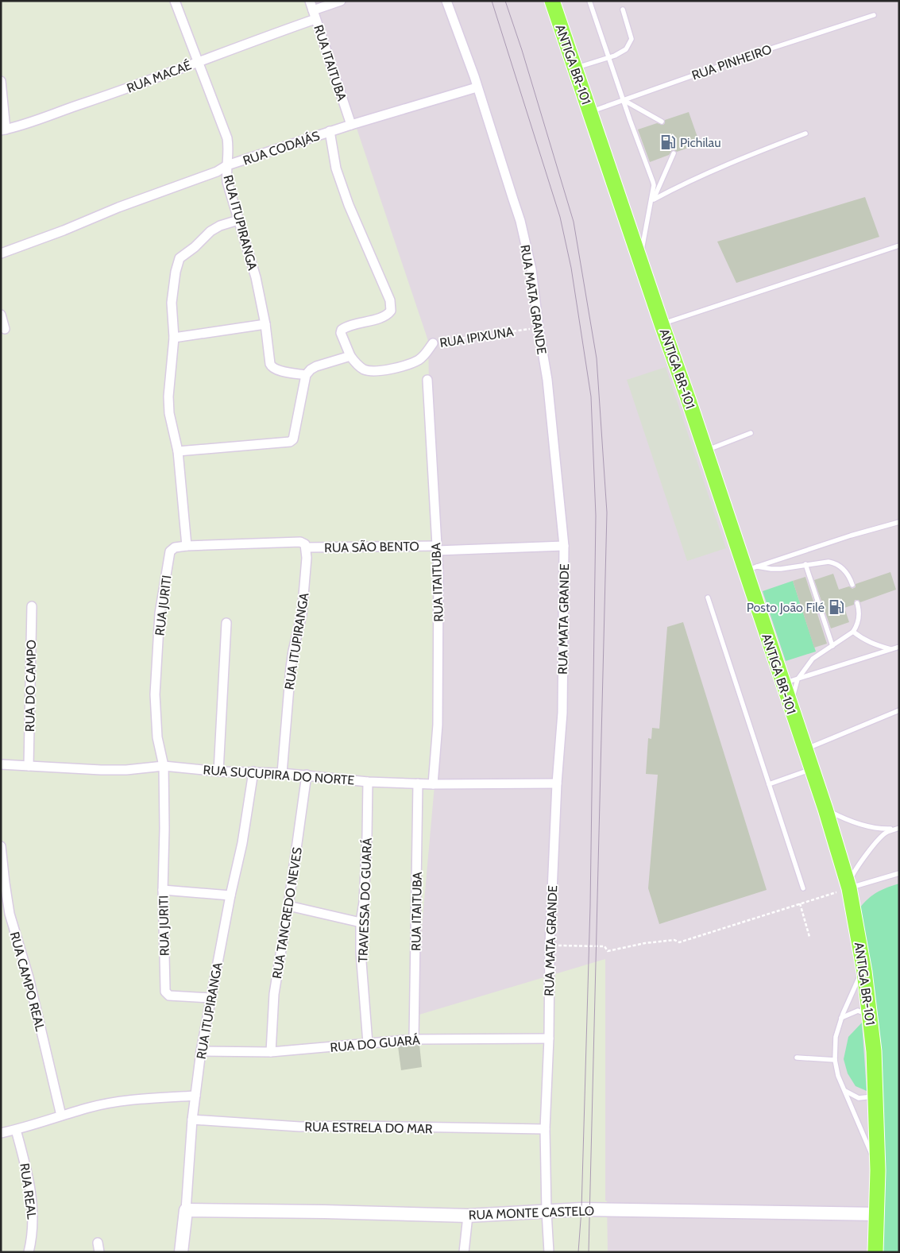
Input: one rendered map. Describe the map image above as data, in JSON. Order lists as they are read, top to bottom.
{
  "streets": {
    "main road": ["ANTIGA BR-101"],
    "street": [
      "RUA ITAITUBA",
      "RUA MACAÉ",
      "RUA CODAJÁS",
      "RUA ITUPIRANGA",
      "RUA MATA GRANDE",
      "RUA IPIXUNA",
      "RUA SÃO BENTO",
      "RUA JURITI",
      "RUA DO CAMPO",
      "RUA SUCUPIRA DO NORTE",
      "TRAVESSA DO GUARÁ",
      "RUA TANCREDO NEVES",
      "RUA CAMPO REAL",
      "RUA DO GUARÁ",
      "RUA ESTRELA DO MAR",
      "RUA REAL",
      "RUA MONTE CASTELO"
    ],
    "lane": ["RUA PINHEIRO"]
  },
  "crossings": [
    ["RUA PINHEIRO", "ANTIGA BR-101"],
    ["RUA ITAITUBA", "RUA MACAÉ"],
    ["RUA ITAITUBA", "RUA CODAJÁS"],
    ["RUA ITAITUBA", "RUA SÃO BENTO"],
    ["RUA ITAITUBA", "RUA SUCUPIRA DO NORTE"],
    ["RUA ITAITUBA", "RUA DO GUARÁ"],
    ["ANTIGA BR-101", "RUA MONTE CASTELO"],
    ["RUA MACAÉ", "RUA ITUPIRANGA"],
    ["RUA CODAJÁS", "RUA ITUPIRANGA"],
    ["RUA CODAJÁS", "RUA MATA GRANDE"],
    ["RUA ITUPIRANGA", "RUA SÃO BENTO"],
    ["RUA ITUPIRANGA", "RUA JURITI"],
    ["RUA ITUPIRANGA", "RUA SUCUPIRA DO NORTE"],
    ["RUA ITUPIRANGA", "RUA DO GUARÁ"],
    ["RUA ITUPIRANGA", "RUA ESTRELA DO MAR"],
    ["RUA ITUPIRANGA", "RUA MONTE CASTELO"],
    ["RUA MATA GRANDE", "RUA IPIXUNA"],
    ["RUA MATA GRANDE", "RUA SÃO BENTO"],
    ["RUA MATA GRANDE", "RUA SUCUPIRA DO NORTE"],
    ["RUA MATA GRANDE", "RUA DO GUARÁ"],
    ["RUA MATA GRANDE", "RUA ESTRELA DO MAR"],
    ["RUA MATA GRANDE", "RUA MONTE CASTELO"],
    ["RUA SÃO BENTO", "RUA JURITI"],
    ["RUA JURITI", "RUA SUCUPIRA DO NORTE"],
    ["RUA DO CAMPO", "RUA SUCUPIRA DO NORTE"],
    ["RUA SUCUPIRA DO NORTE", "TRAVESSA DO GUARÁ"],
    ["RUA SUCUPIRA DO NORTE", "RUA TANCREDO NEVES"],
    ["TRAVESSA DO GUARÁ", "RUA DO GUARÁ"],
    ["RUA TANCREDO NEVES", "RUA DO GUARÁ"]
  ],
  "places": {
    "fuel station": ["Pichilau", "Posto João Filé"]
  }
}
